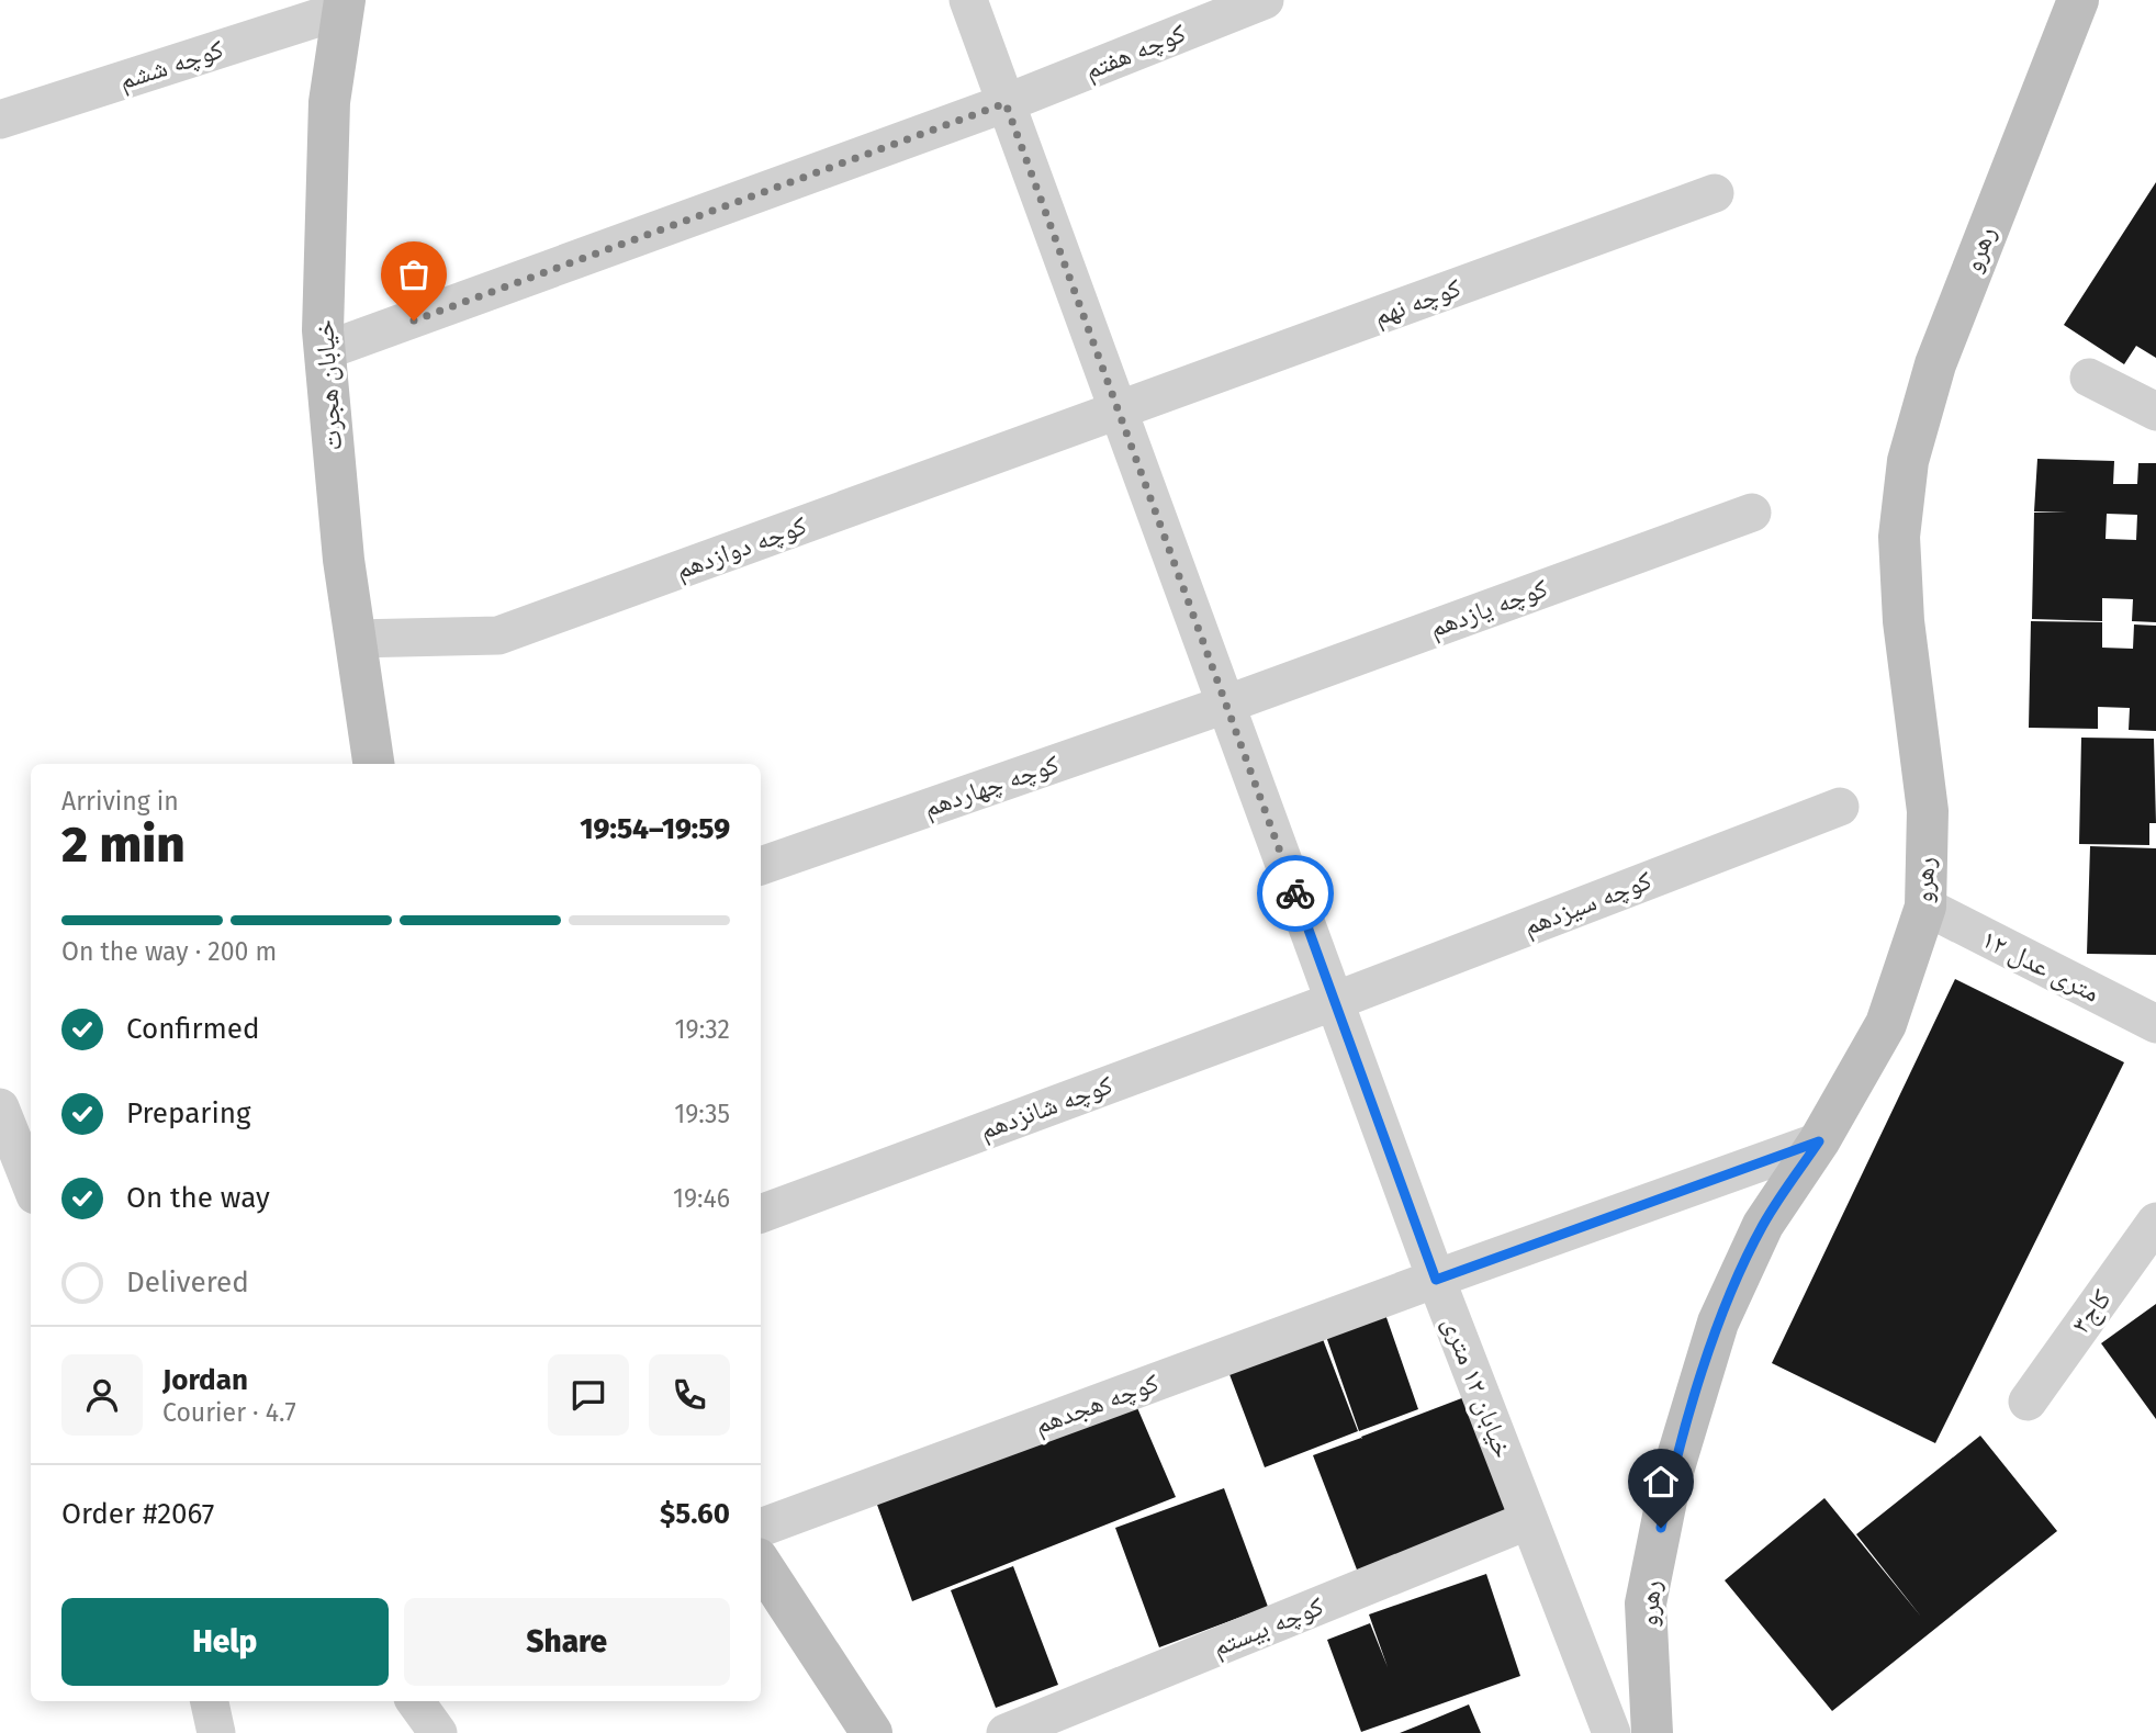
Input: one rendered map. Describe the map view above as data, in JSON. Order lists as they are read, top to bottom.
{
  "streets": {
    "street": [
      "کوچه هفتم",
      "کوچه ششم",
      "رهرو",
      "کوچه نهم",
      "خیابان هجرت",
      "کوچه دوازدهم",
      "کوچه یازدهم",
      "کوچه چهاردهم",
      "کوچه سیزدهم",
      "۱۲ متری عدل",
      "کوچه شانزدهم",
      "کاج۳",
      "خیابان ۱۲ متری",
      "کوچه هجدهم",
      "کوچه بیستم"
    ]
  },
  "crossings": [
    ["کوچه هفتم", "خیابان هجرت"],
    ["کوچه هفتم", "خیابان ۱۲ متری"],
    ["کوچه ششم", "خیابان هجرت"],
    ["رهرو", "۱۲ متری عدل"],
    ["رهرو", "کوچه هجدهم"],
    ["کوچه نهم", "کوچه دوازدهم"],
    ["کوچه نهم", "خیابان ۱۲ متری"],
    ["خیابان هجرت", "کوچه دوازدهم"],
    ["کوچه دوازدهم", "خیابان ۱۲ متری"],
    ["کوچه یازدهم", "کوچه چهاردهم"],
    ["کوچه یازدهم", "خیابان ۱۲ متری"],
    ["کوچه چهاردهم", "خیابان ۱۲ متری"],
    ["کوچه سیزدهم", "کوچه شانزدهم"],
    ["کوچه سیزدهم", "خیابان ۱۲ متری"],
    ["کوچه شانزدهم", "خیابان ۱۲ متری"],
    ["خیابان ۱۲ متری", "کوچه هجدهم"],
    ["خیابان ۱۲ متری", "کوچه بیستم"]
  ],
  "page": {
    "heading": ["2 min", "Arriving in", "19:54–19:59"],
    "panel": [
      "Jordan",
      "Courier · 4.7",
      "Order #2067",
      "$5.60"
    ],
    "bar": "On the way · 200 m",
    "list": [
      ["Confirmed", "19:32"],
      ["Preparing", "19:35"],
      ["On the way", "19:46"],
      "Delivered"
    ],
    "buttons": ["Help", "Share"]
  }
}
